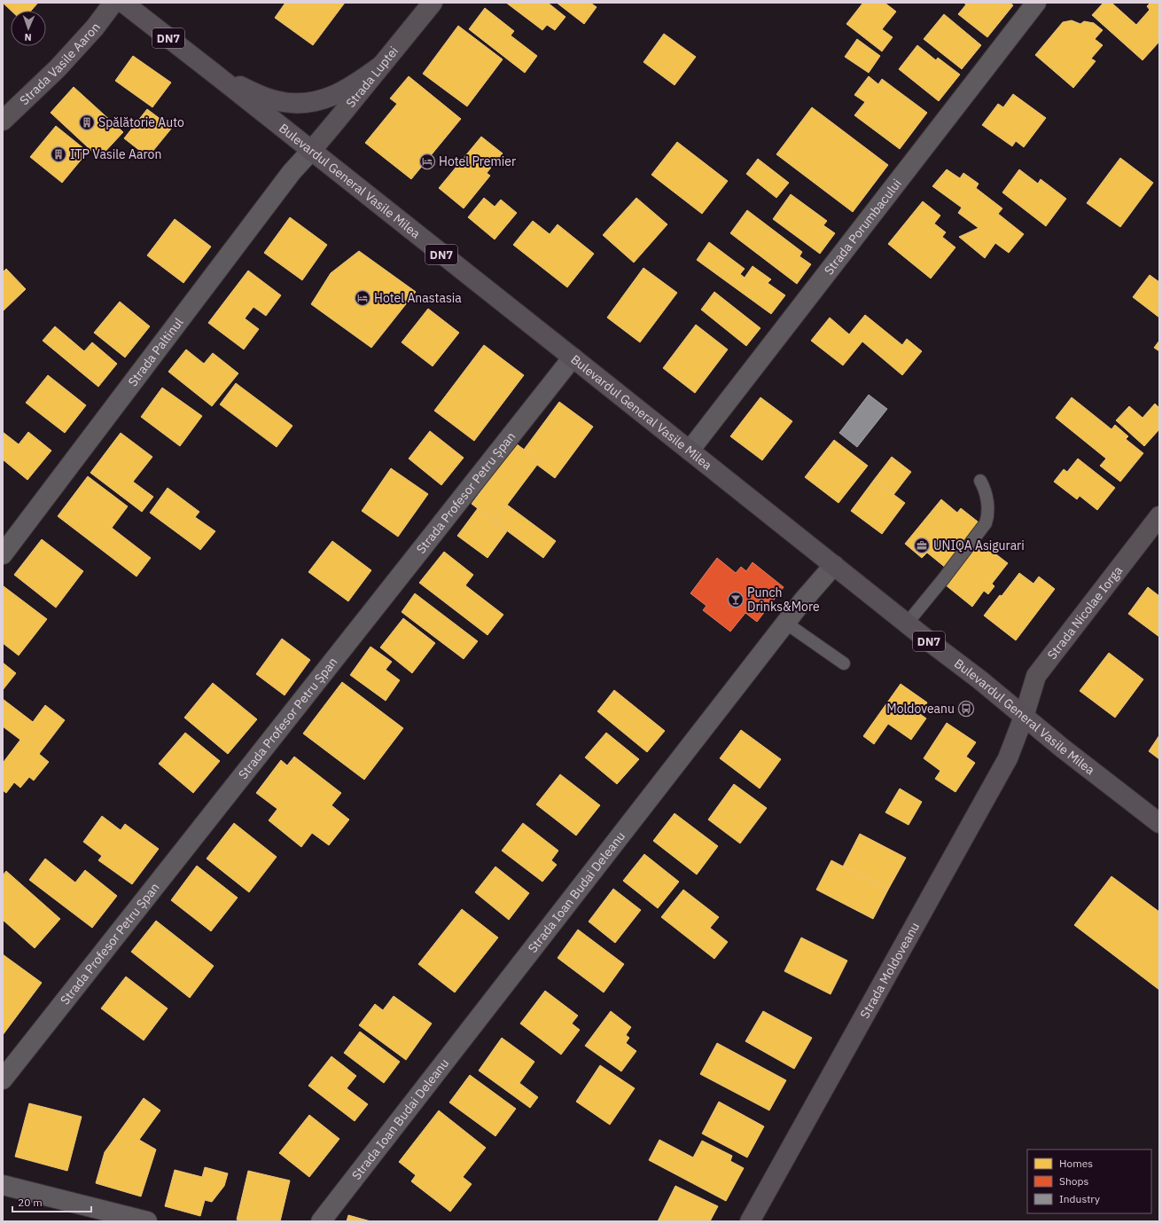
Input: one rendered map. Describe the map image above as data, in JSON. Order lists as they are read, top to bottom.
{
  "streets": {
    "main road": ["DN7", "Bulevardul General Vasile Milea", "Strada Moldoveanu"],
    "street": [
      "Strada Vasile Aaron",
      "Strada Luptei",
      "Strada Porumbacului",
      "Strada Paltinul",
      "Strada Profesor Petru Șpan",
      "Strada Nicolae Iorga",
      "Strada Ioan Budai Deleanu"
    ]
  },
  "crossings": [
    ["Strada Luptei", "Bulevardul General Vasile Milea"],
    ["Strada Luptei", "Strada Paltinul"],
    ["Bulevardul General Vasile Milea", "Strada Porumbacului"],
    ["Bulevardul General Vasile Milea", "Strada Paltinul"],
    ["Bulevardul General Vasile Milea", "Strada Profesor Petru Șpan"],
    ["Bulevardul General Vasile Milea", "Strada Nicolae Iorga"],
    ["Bulevardul General Vasile Milea", "Strada Ioan Budai Deleanu"],
    ["Bulevardul General Vasile Milea", "Strada Moldoveanu"],
    ["Strada Nicolae Iorga", "Strada Moldoveanu"]
  ],
  "places": {
    "building": ["Spălătorie Auto", "ITP Vasile Aaron"],
    "hotel": ["Hotel Premier", "Hotel Anastasia"],
    "office": ["UNIQA Asigurari"],
    "bar": ["Punch Drinks&More"],
    "bus stop": ["Moldoveanu"]
  },
  "legend": ["Homes", "Shops", "Industry"],
  "scale_bar": "20 m",
  "north": "bottom"
}
